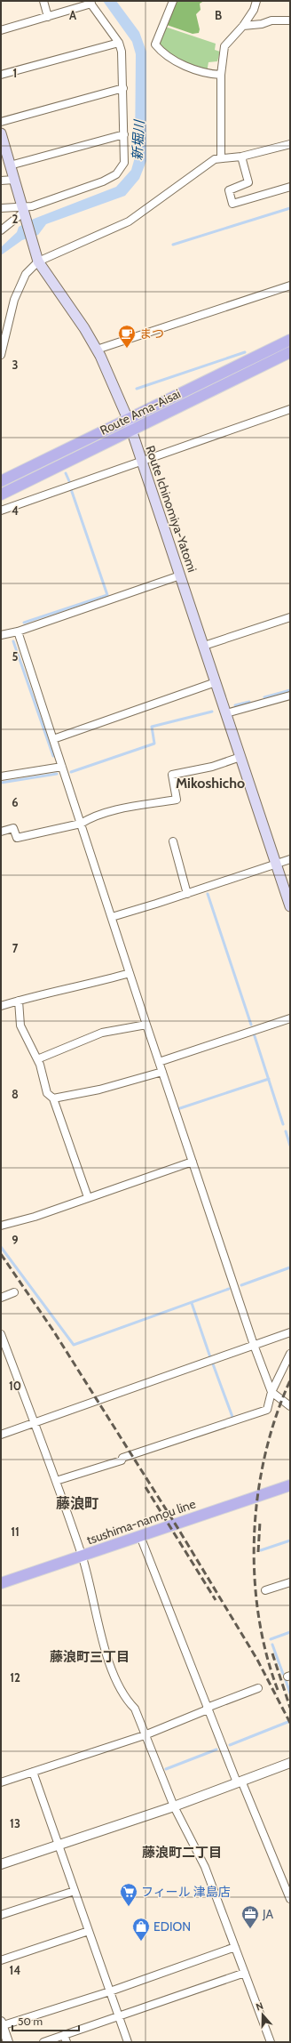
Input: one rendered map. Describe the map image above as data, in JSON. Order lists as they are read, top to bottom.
{
  "streets": {
    "main road": ["Route Ama-Aisai", "Route Ichinomiya-Yatomi", "tsushima-nannou line"]
  },
  "crossings": [
    ["Route Ama-Aisai", "Route Ichinomiya-Yatomi"]
  ],
  "districts": [
    "Mikoshicho",
    "藤浪町",
    "藤浪町三丁目",
    "藤浪町二丁目"
  ],
  "water": ["新堀川"],
  "places": {
    "cafe": ["まつ"],
    "supermarket": ["フィール 津島店"],
    "office": ["JA"],
    "shop": ["EDION"]
  },
  "scale_bar": "50 m",
  "north": "top",
  "grid": {
    "columns": ["A", "B"],
    "rows": [
      "1",
      "2",
      "3",
      "4",
      "5",
      "6",
      "7",
      "8",
      "9",
      "10",
      "11",
      "12",
      "13",
      "14"
    ]
  }
}
